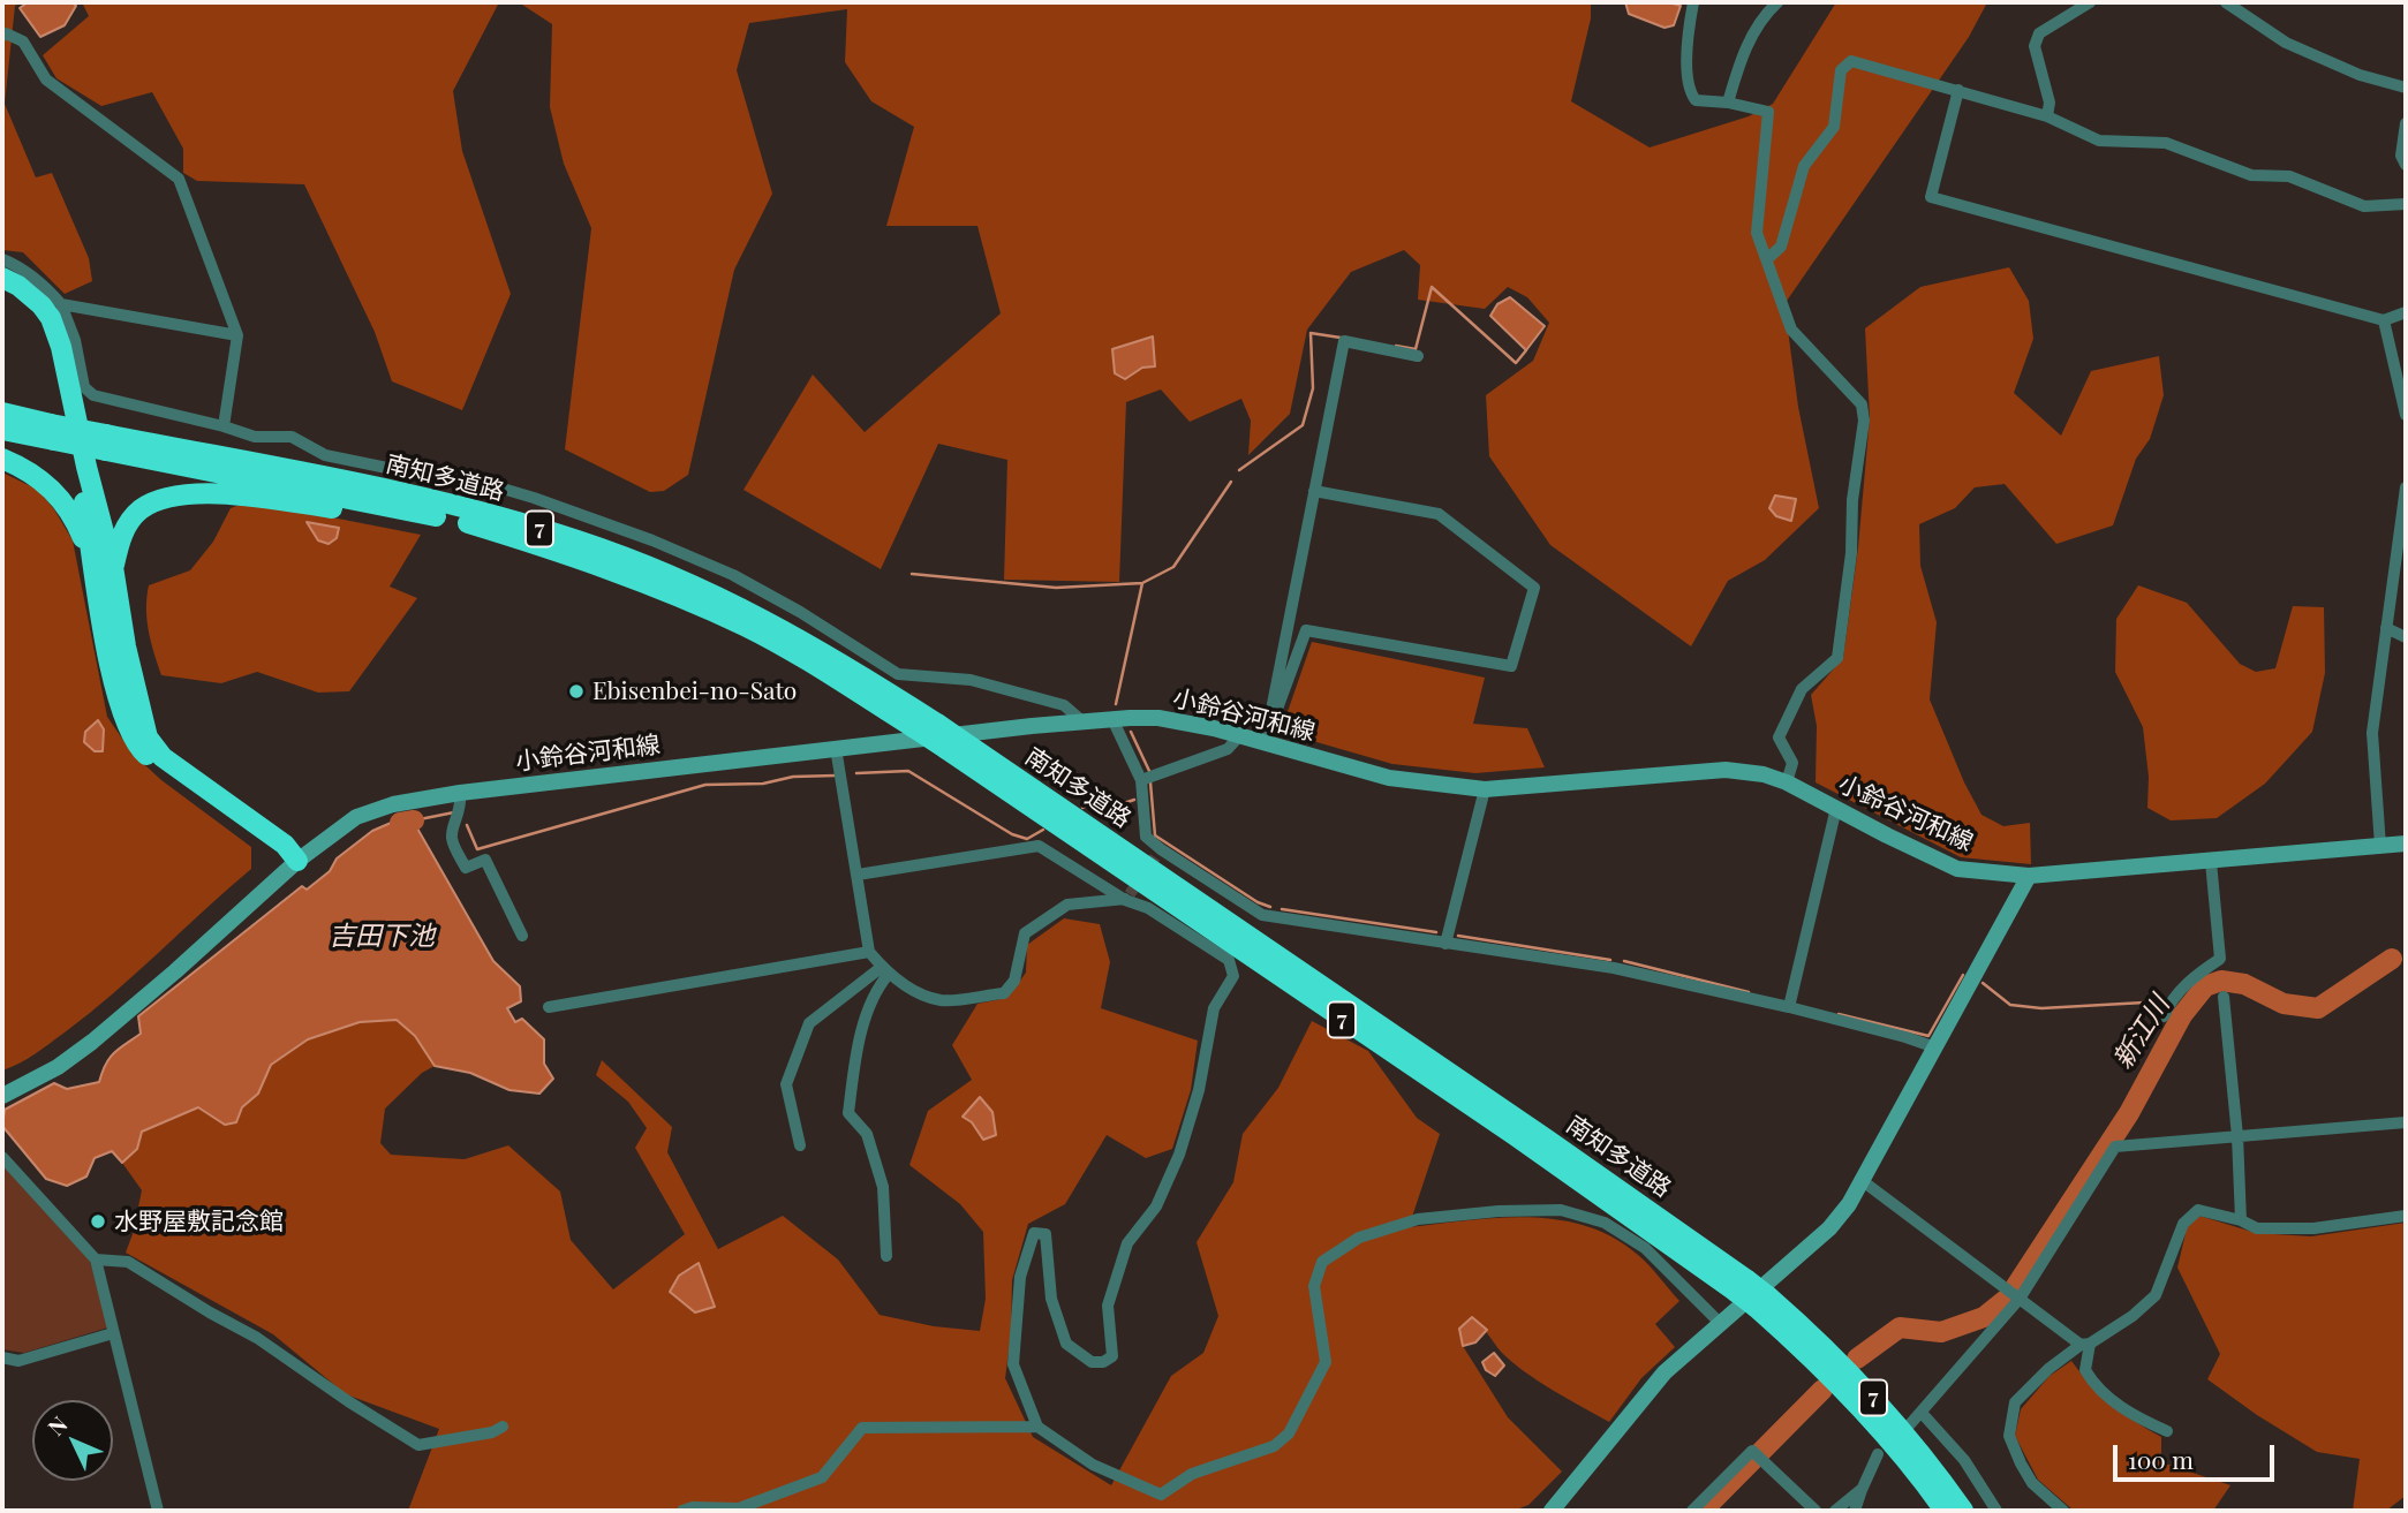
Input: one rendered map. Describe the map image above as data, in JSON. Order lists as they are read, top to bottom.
{
  "streets": {
    "highway": ["南知多道路", "7"],
    "main road": ["小鈴谷河和線"]
  },
  "water": ["吉田下池", "新江川"],
  "places": ["Ebisenbei-no-Sato", "水野屋敷記念館"],
  "scale_bar": "100 m",
  "north": "top left"
}
